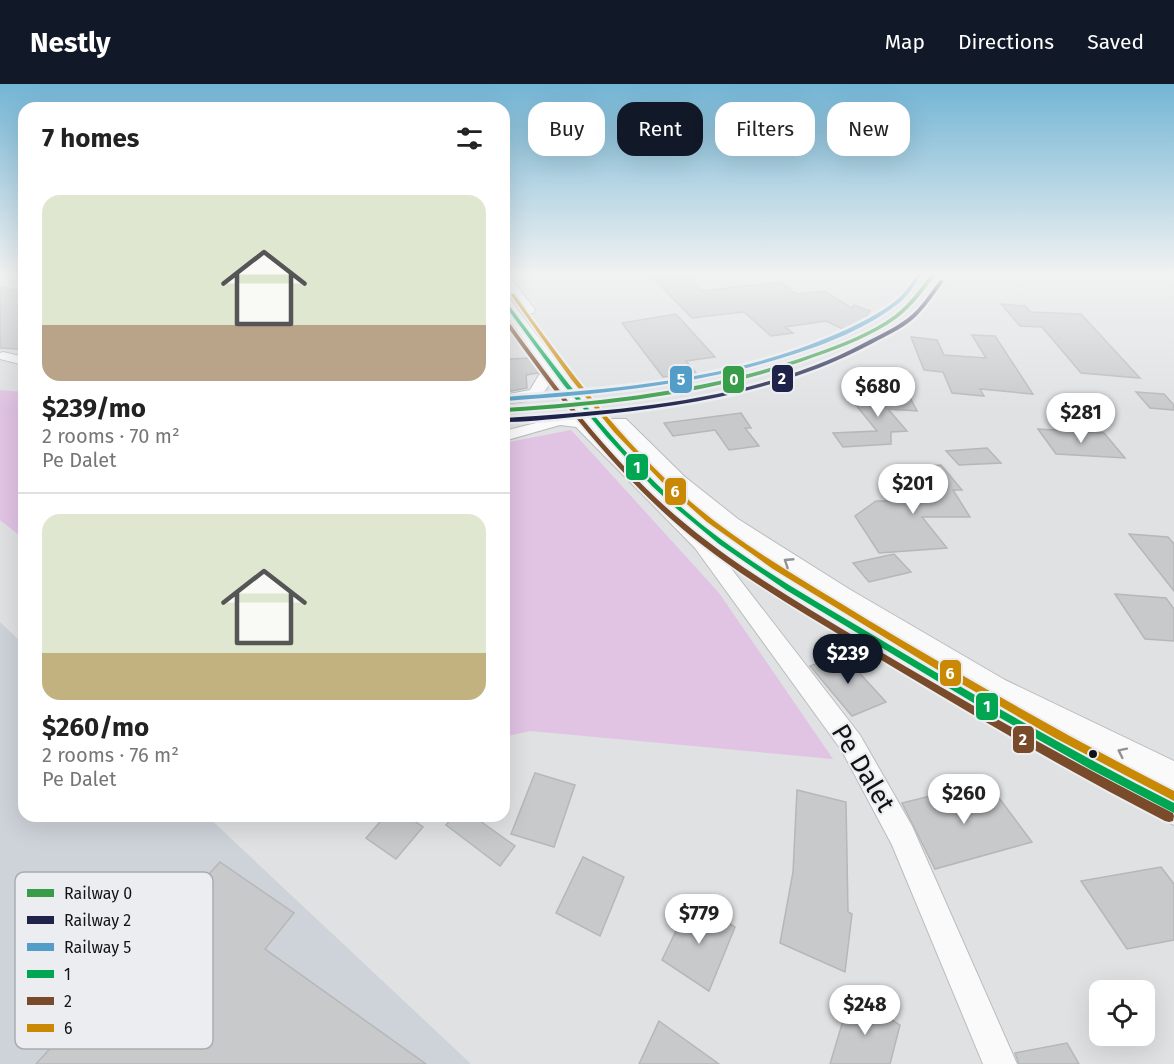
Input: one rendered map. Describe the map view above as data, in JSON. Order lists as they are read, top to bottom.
{
  "streets": {
    "street": ["Pe Dalet"]
  },
  "lines": [
    "rail line 0",
    "rail line 2",
    "rail line 5",
    "transit line 1",
    "transit line 6",
    "transit line 2"
  ],
  "legend": [
    "Railway 0",
    "Railway 2",
    "Railway 5",
    "1",
    "2",
    "6"
  ],
  "page": {
    "header": "Nestly",
    "nav": ["Map", "Directions", "Saved"],
    "chip": [
      "Buy",
      "Rent",
      "Filters",
      "New"
    ],
    "heading": "7 homes",
    "list": [
      {
        "name": "$239/mo",
        "note": "2 rooms · 70 m² · Pe Dalet"
      },
      {
        "name": "$260/mo",
        "note": "2 rooms · 76 m² · Pe Dalet"
      }
    ],
    "price": [
      "$680",
      "$281",
      "$201",
      "$239",
      "$260",
      "$779",
      "$248"
    ]
  }
}
